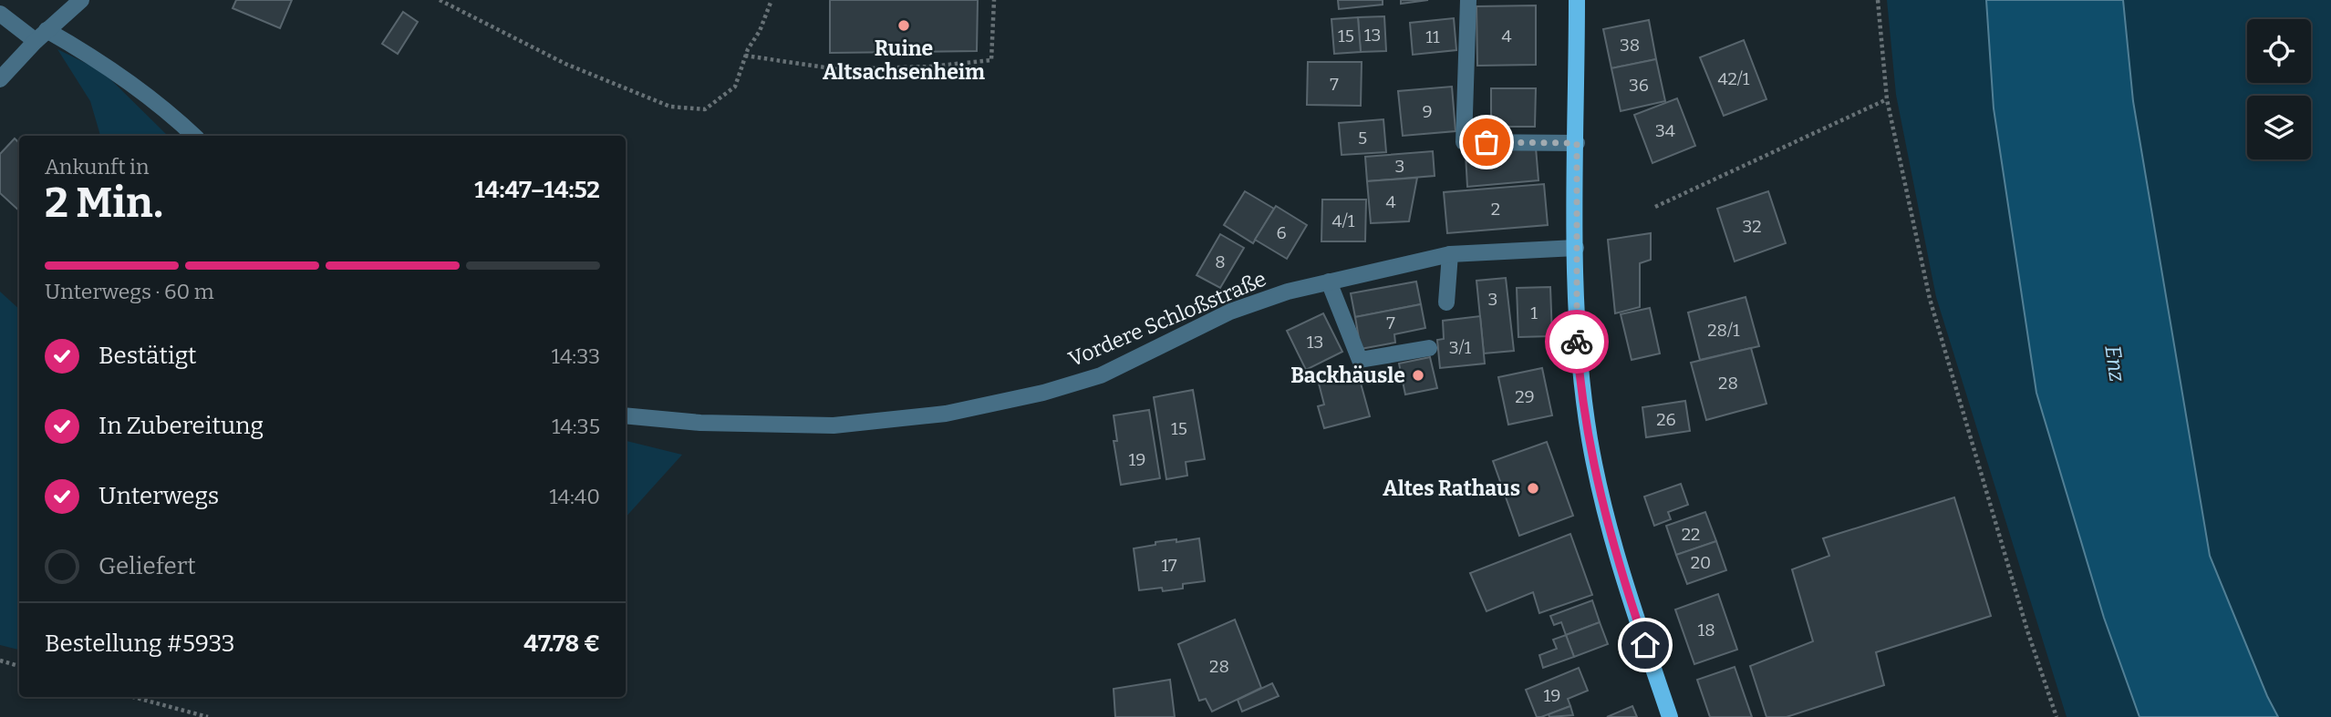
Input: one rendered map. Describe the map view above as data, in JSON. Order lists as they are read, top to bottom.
{
  "streets": {
    "street": ["Vordere Schloßstraße"]
  },
  "water": ["Enz"],
  "places": ["Ruine Altsachsenheim", "Backhäusle", "Altes Rathaus"],
  "house_numbers": [
    "13",
    "15",
    "4",
    "11",
    "38",
    "42/1",
    "7",
    "36",
    "9",
    "34",
    "5",
    "3",
    "4",
    "2",
    "4/1",
    "32",
    "6",
    "8",
    "3",
    "1",
    "7",
    "28/1",
    "13",
    "3/1",
    "28",
    "29",
    "26",
    "15",
    "19",
    "22",
    "20",
    "17",
    "18",
    "28",
    "19"
  ],
  "page": {
    "heading": ["2 Min.", "Ankunft in", "14:47–14:52"],
    "panel": ["Bestellung #5933", "47.78 €"],
    "bar": "Unterwegs · 60 m",
    "list": [
      ["Bestätigt", "14:33"],
      ["In Zubereitung", "14:35"],
      ["Unterwegs", "14:40"],
      "Geliefert"
    ]
  }
}
